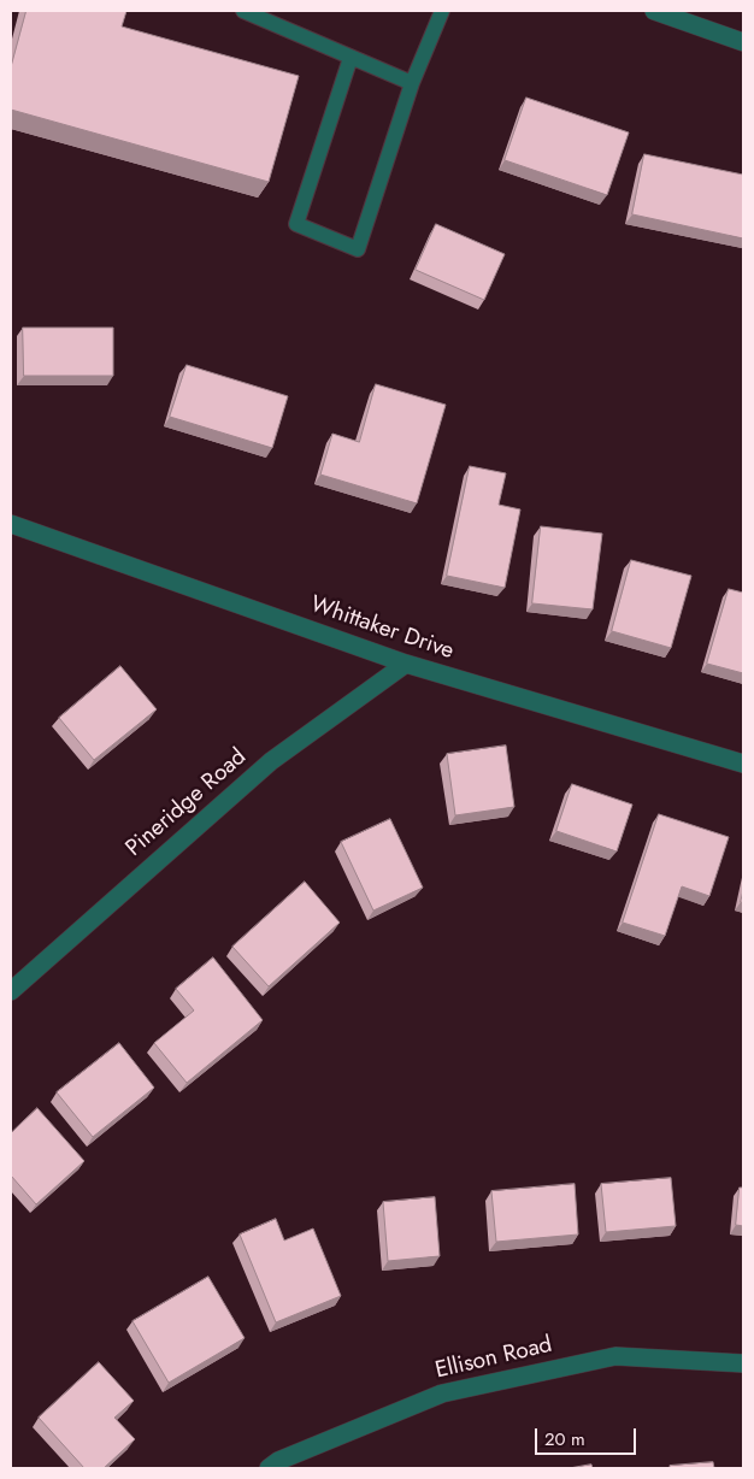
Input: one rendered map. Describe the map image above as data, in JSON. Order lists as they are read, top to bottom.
{
  "streets": {
    "street": ["Whittaker Drive", "Pineridge Road", "Ellison Road"]
  },
  "crossings": [
    ["Whittaker Drive", "Pineridge Road"]
  ],
  "scale_bar": "20 m"
}
